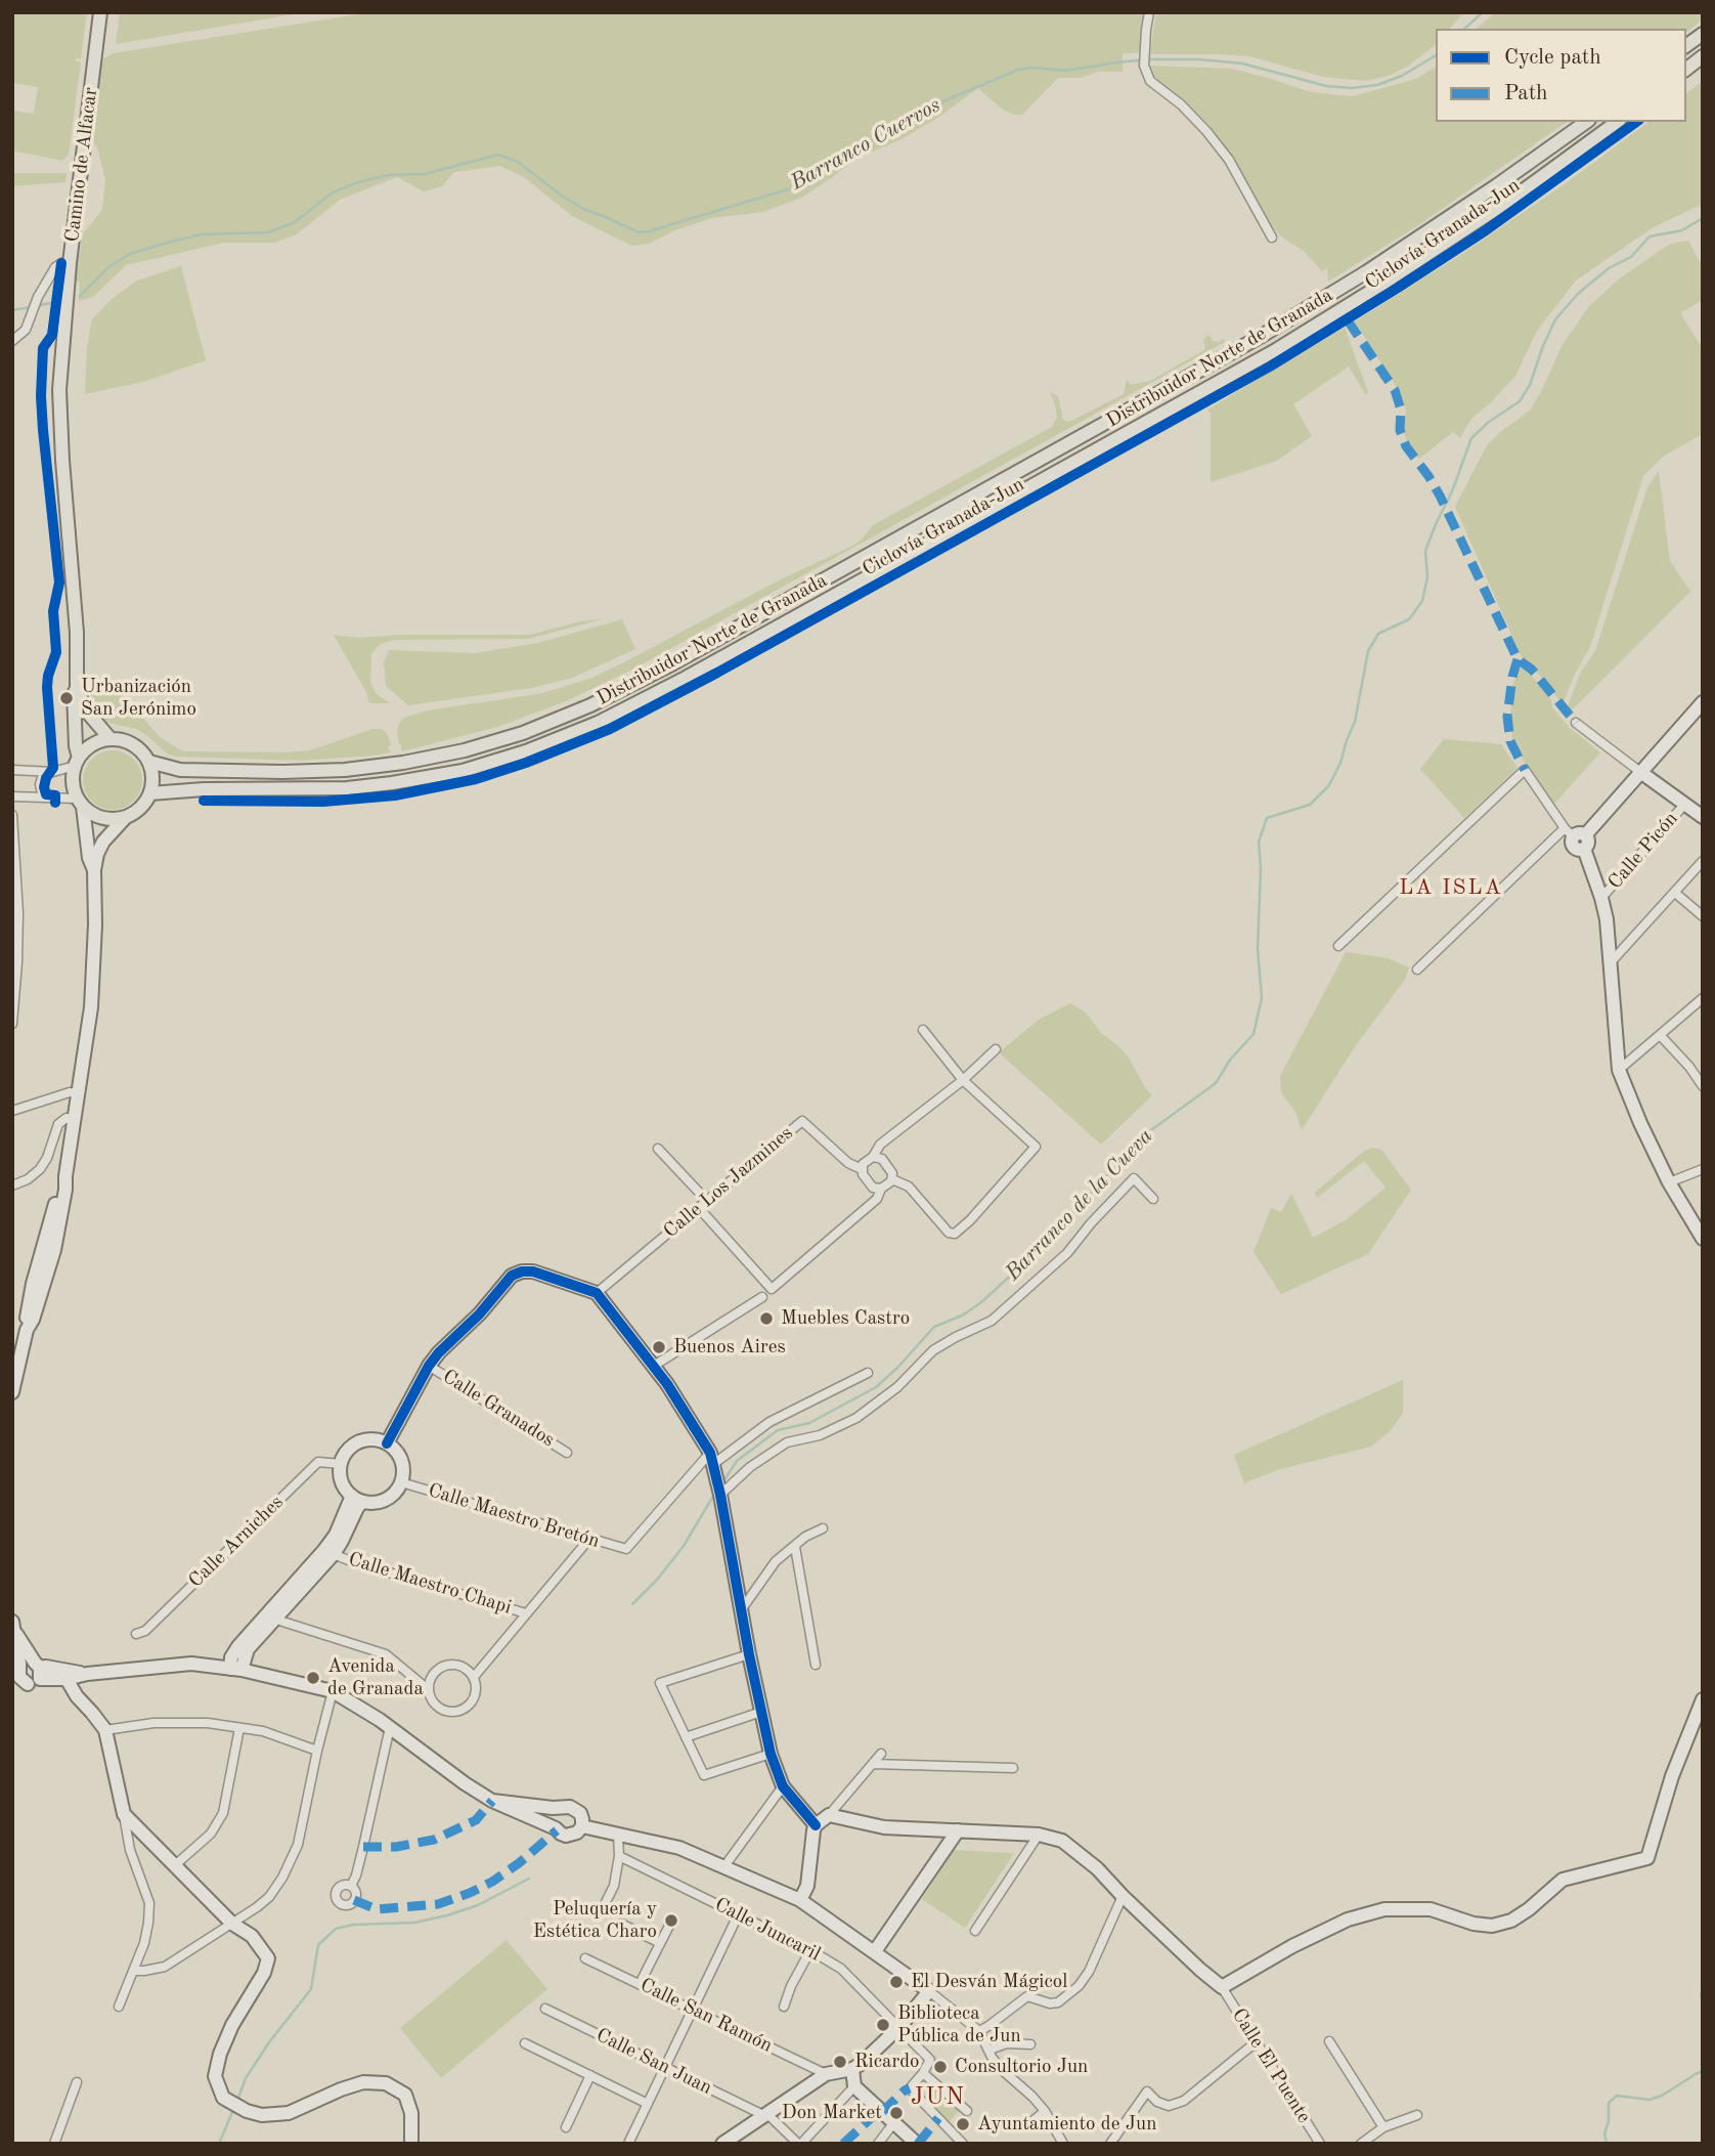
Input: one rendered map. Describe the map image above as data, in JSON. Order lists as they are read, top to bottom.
{
  "streets": {
    "main road": ["Camino de Alfacar", "Distribuidor Norte de Granada"],
    "street": [
      "Calle Picón",
      "Calle Los Jazmines",
      "Calle Granados",
      "Calle Maestro Bretón",
      "Calle Arniches",
      "Calle Maestro Chapi",
      "Calle Juncaril",
      "Calle San Ramón",
      "Calle San Juan",
      "Calle El Puente"
    ],
    "cycle path": ["Ciclovía Granada-Jun"]
  },
  "crossings": [
    ["Camino de Alfacar", "Distribuidor Norte de Granada"],
    ["Calle Maestro Bretón", "Calle Arniches"]
  ],
  "districts": ["LA ISLA", "JUN"],
  "water": ["Barranco Cuervos", "Barranco de la Cueva"],
  "places": [
    "Urbanización San Jerónimo",
    "Muebles Castro",
    "Buenos Aires",
    "Avenida de Granada",
    "Peluquería y Estética Charo",
    "El Desván Mágicol",
    "Biblioteca Pública de Jun",
    "Ricardo",
    "Consultorio Jun",
    "Don Market",
    "Ayuntamiento de Jun"
  ],
  "legend": ["Cycle path", "Path"]
}
